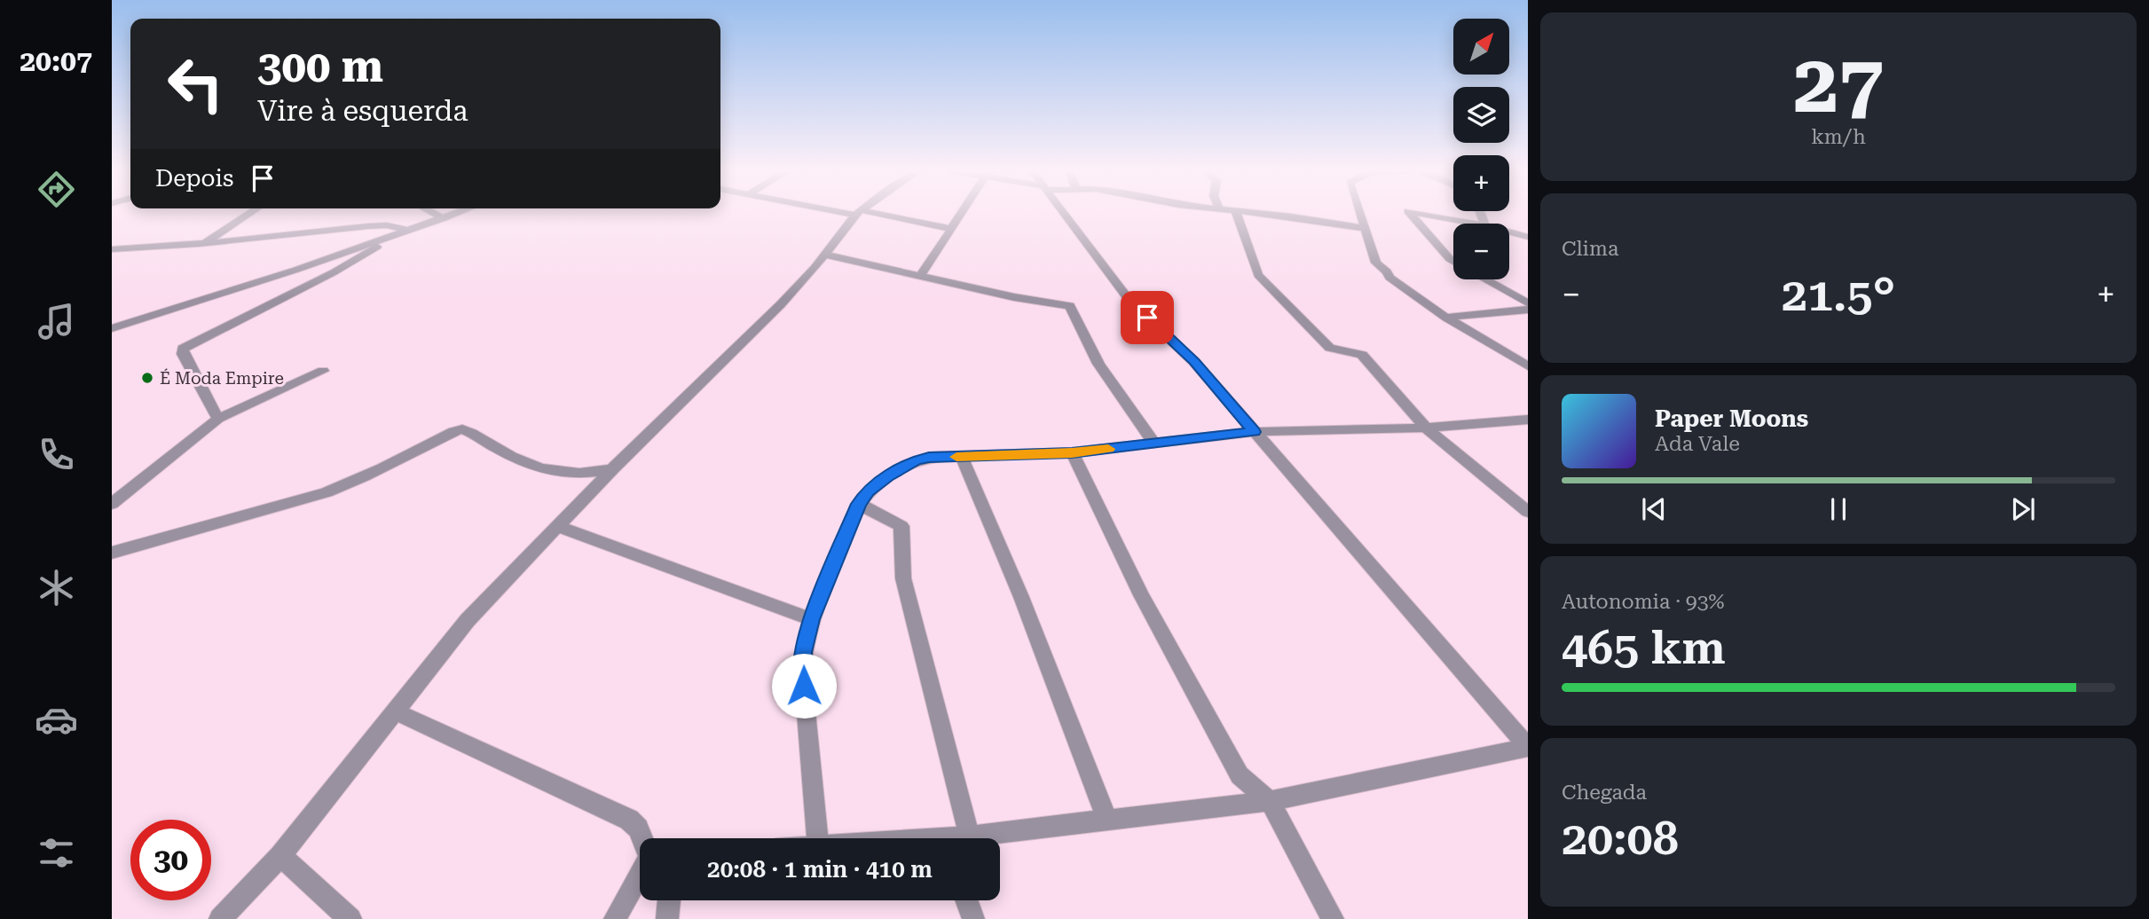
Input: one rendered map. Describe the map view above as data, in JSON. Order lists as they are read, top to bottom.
{
  "places": ["É Moda Empire"],
  "north": "top right",
  "page": {
    "tabs": "20:07",
    "tile": [
      ["27", "km/h"],
      "Clima",
      ["Autonomia · 93%", "465 km"],
      ["Chegada", "20:08"]
    ],
    "map_buttons": ["+", "−"],
    "turn": ["300 m", "Vire à esquerda"],
    "then": "Depois",
    "heat": ["−", "21.5°", "+"],
    "song": ["Paper Moons", "Ada Vale"],
    "limit": "30",
    "trip": "20:08 · 1 min · 410 m"
  }
}
